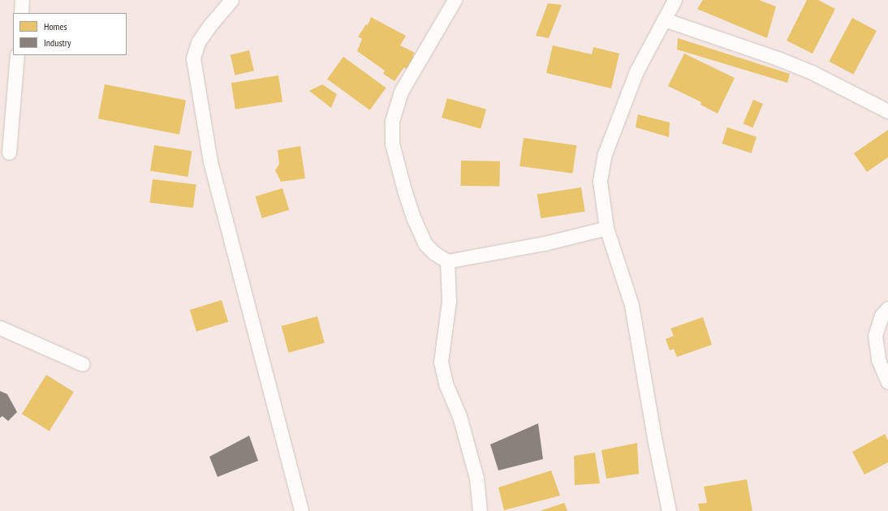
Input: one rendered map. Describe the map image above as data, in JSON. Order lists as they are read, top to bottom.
{
  "legend": ["Homes", "Industry"]
}
